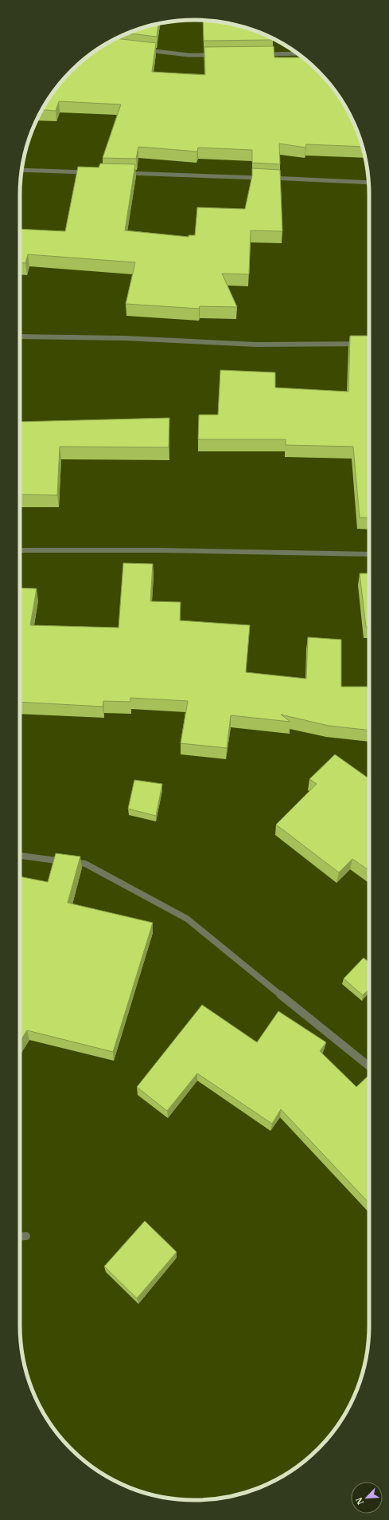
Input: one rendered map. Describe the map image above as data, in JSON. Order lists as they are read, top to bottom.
{
  "north": "bottom left"
}
